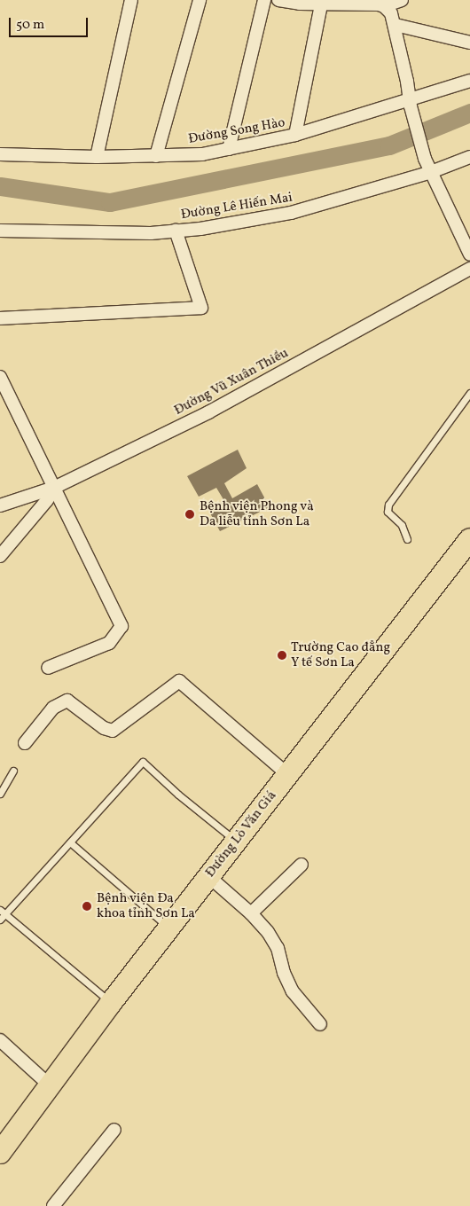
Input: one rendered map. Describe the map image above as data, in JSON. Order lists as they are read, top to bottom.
{
  "streets": {
    "highway": ["Đường Lò Văn Giá"],
    "street": ["Đường Song Hào", "Đường Lê Hiến Mai", "Đường Vũ Xuân Thiều"]
  },
  "places": ["Bệnh viện Phong và Da liễu tỉnh Sơn La", "Trường Cao đẳng Y tế Sơn La", "Bệnh viện Đa khoa tỉnh Sơn La"],
  "scale_bar": "50 m"
}
